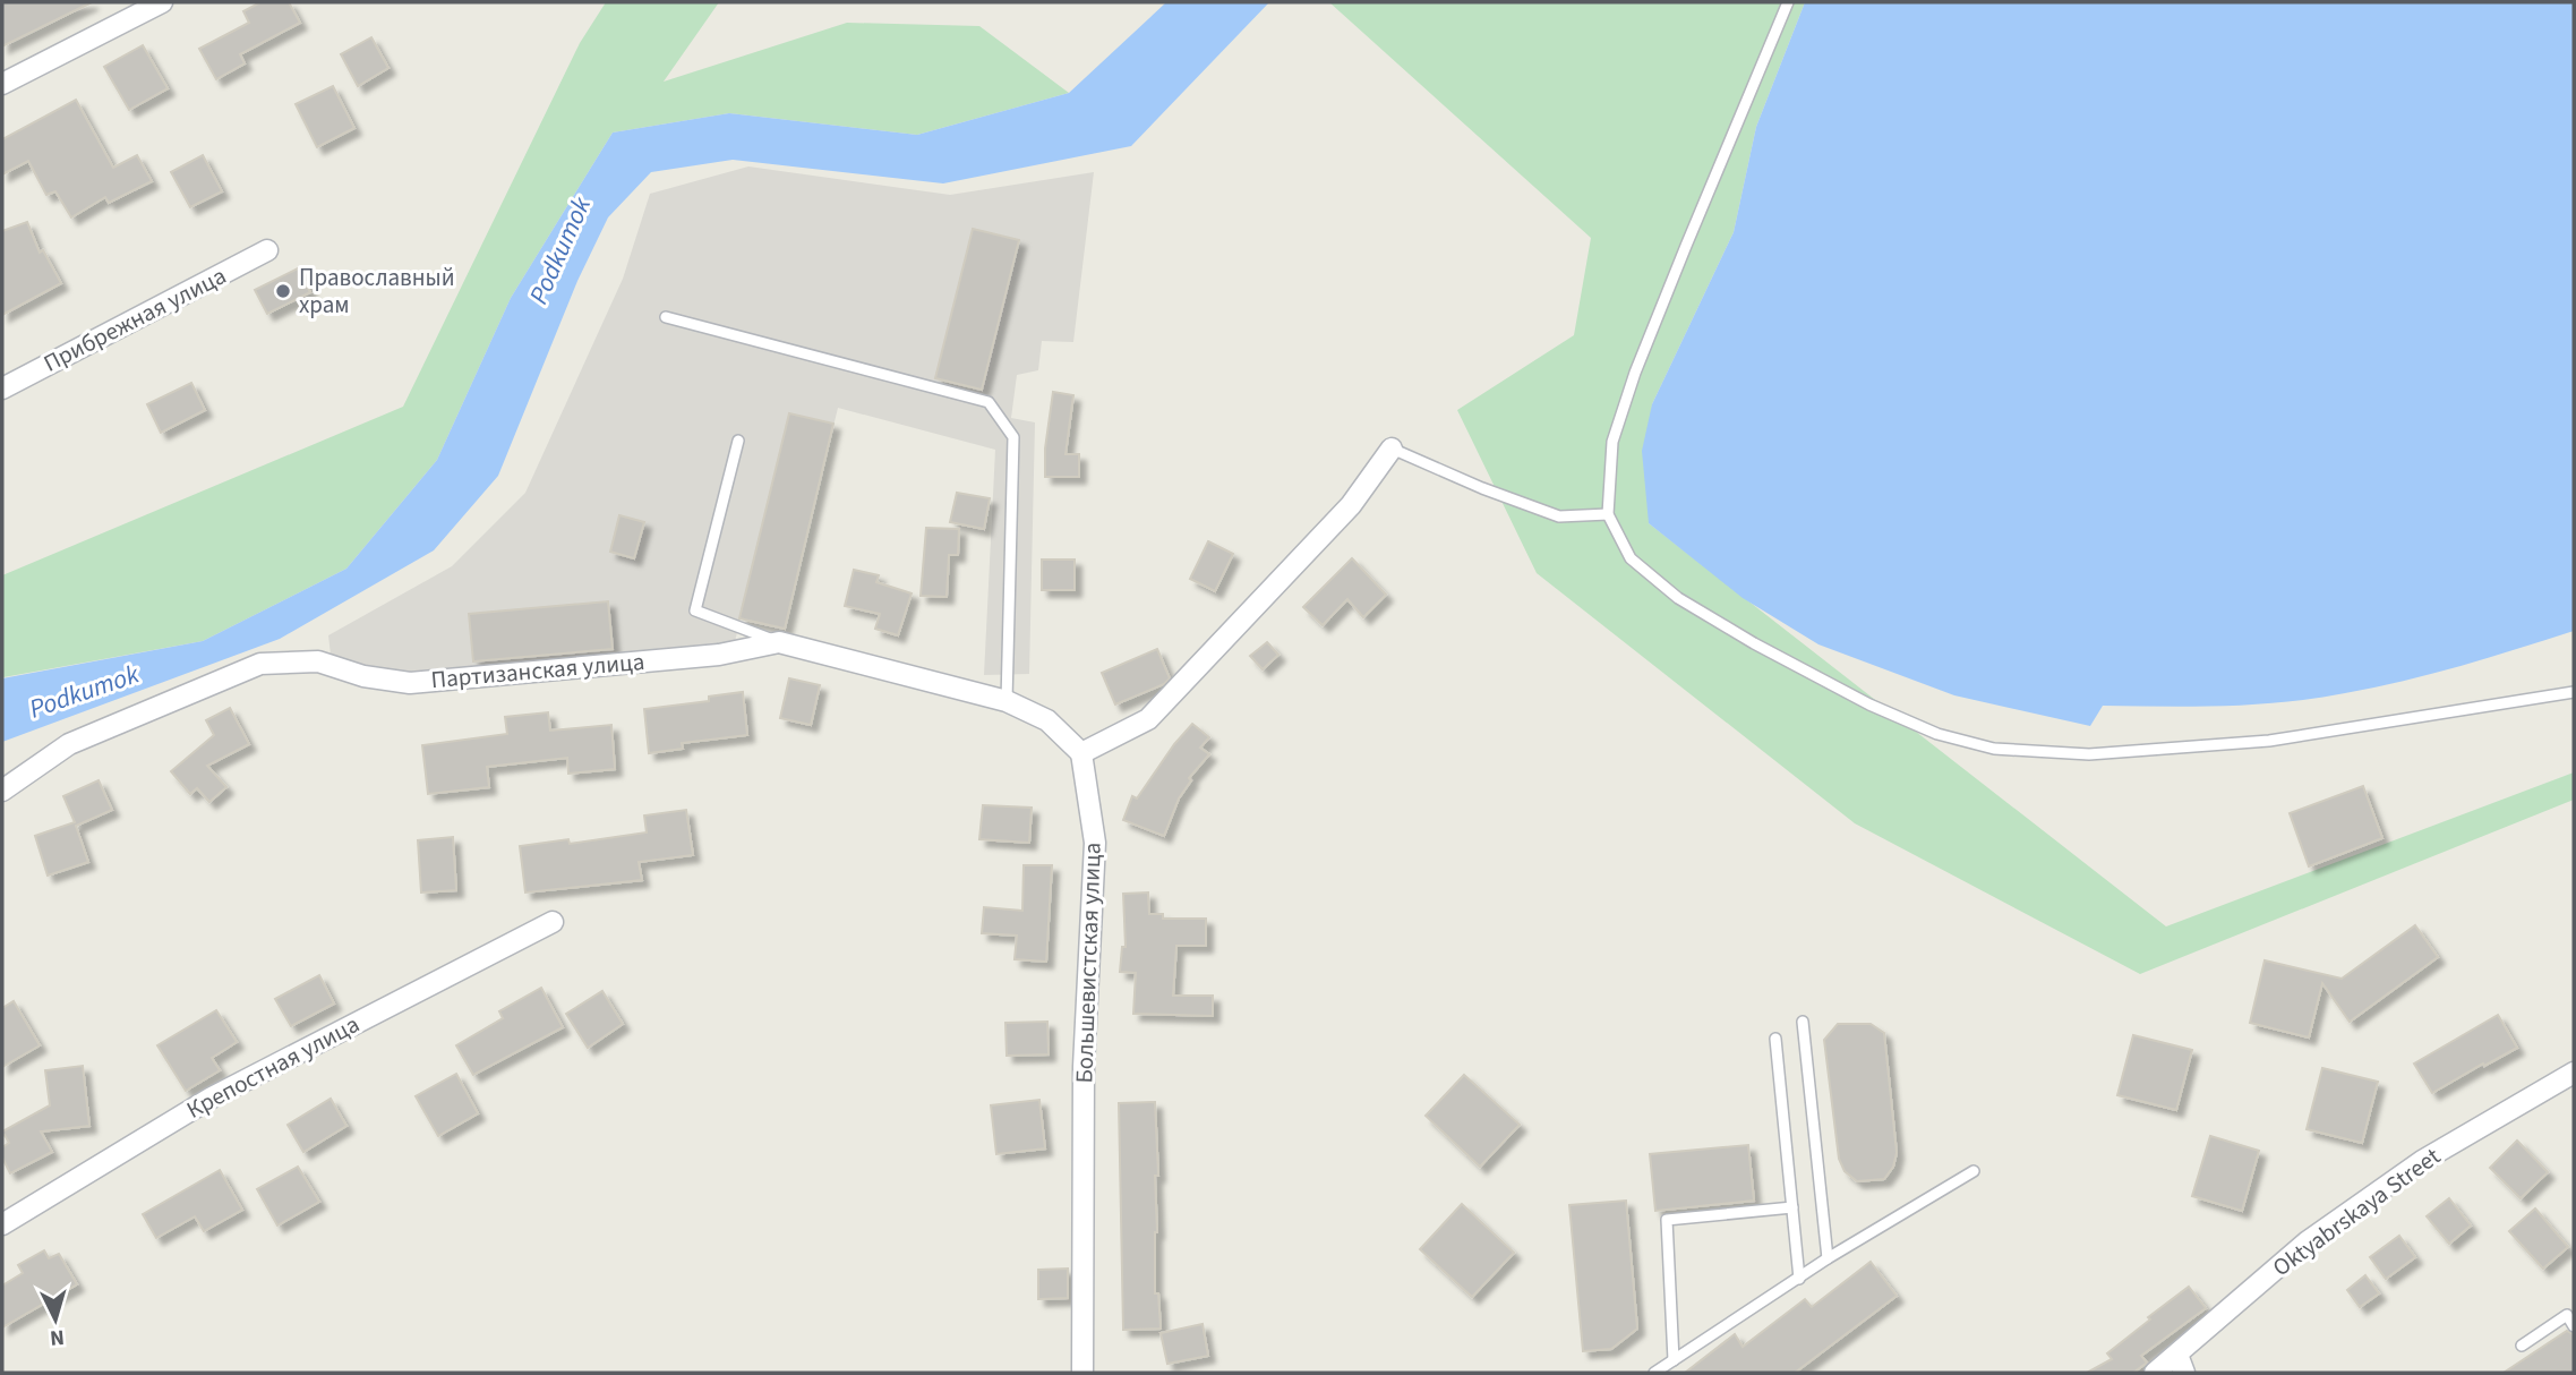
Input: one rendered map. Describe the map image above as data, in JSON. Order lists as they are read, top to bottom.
{
  "streets": {
    "street": [
      "Прибрежная улица",
      "Партизанская улица",
      "Большевистская улица",
      "Крепостная улица",
      "Oktyabrskaya Street"
    ]
  },
  "crossings": [
    ["Партизанская улица", "Большевистская улица"]
  ],
  "water": ["Podkumok"],
  "places": ["Православный храм"],
  "north": "bottom"
}
